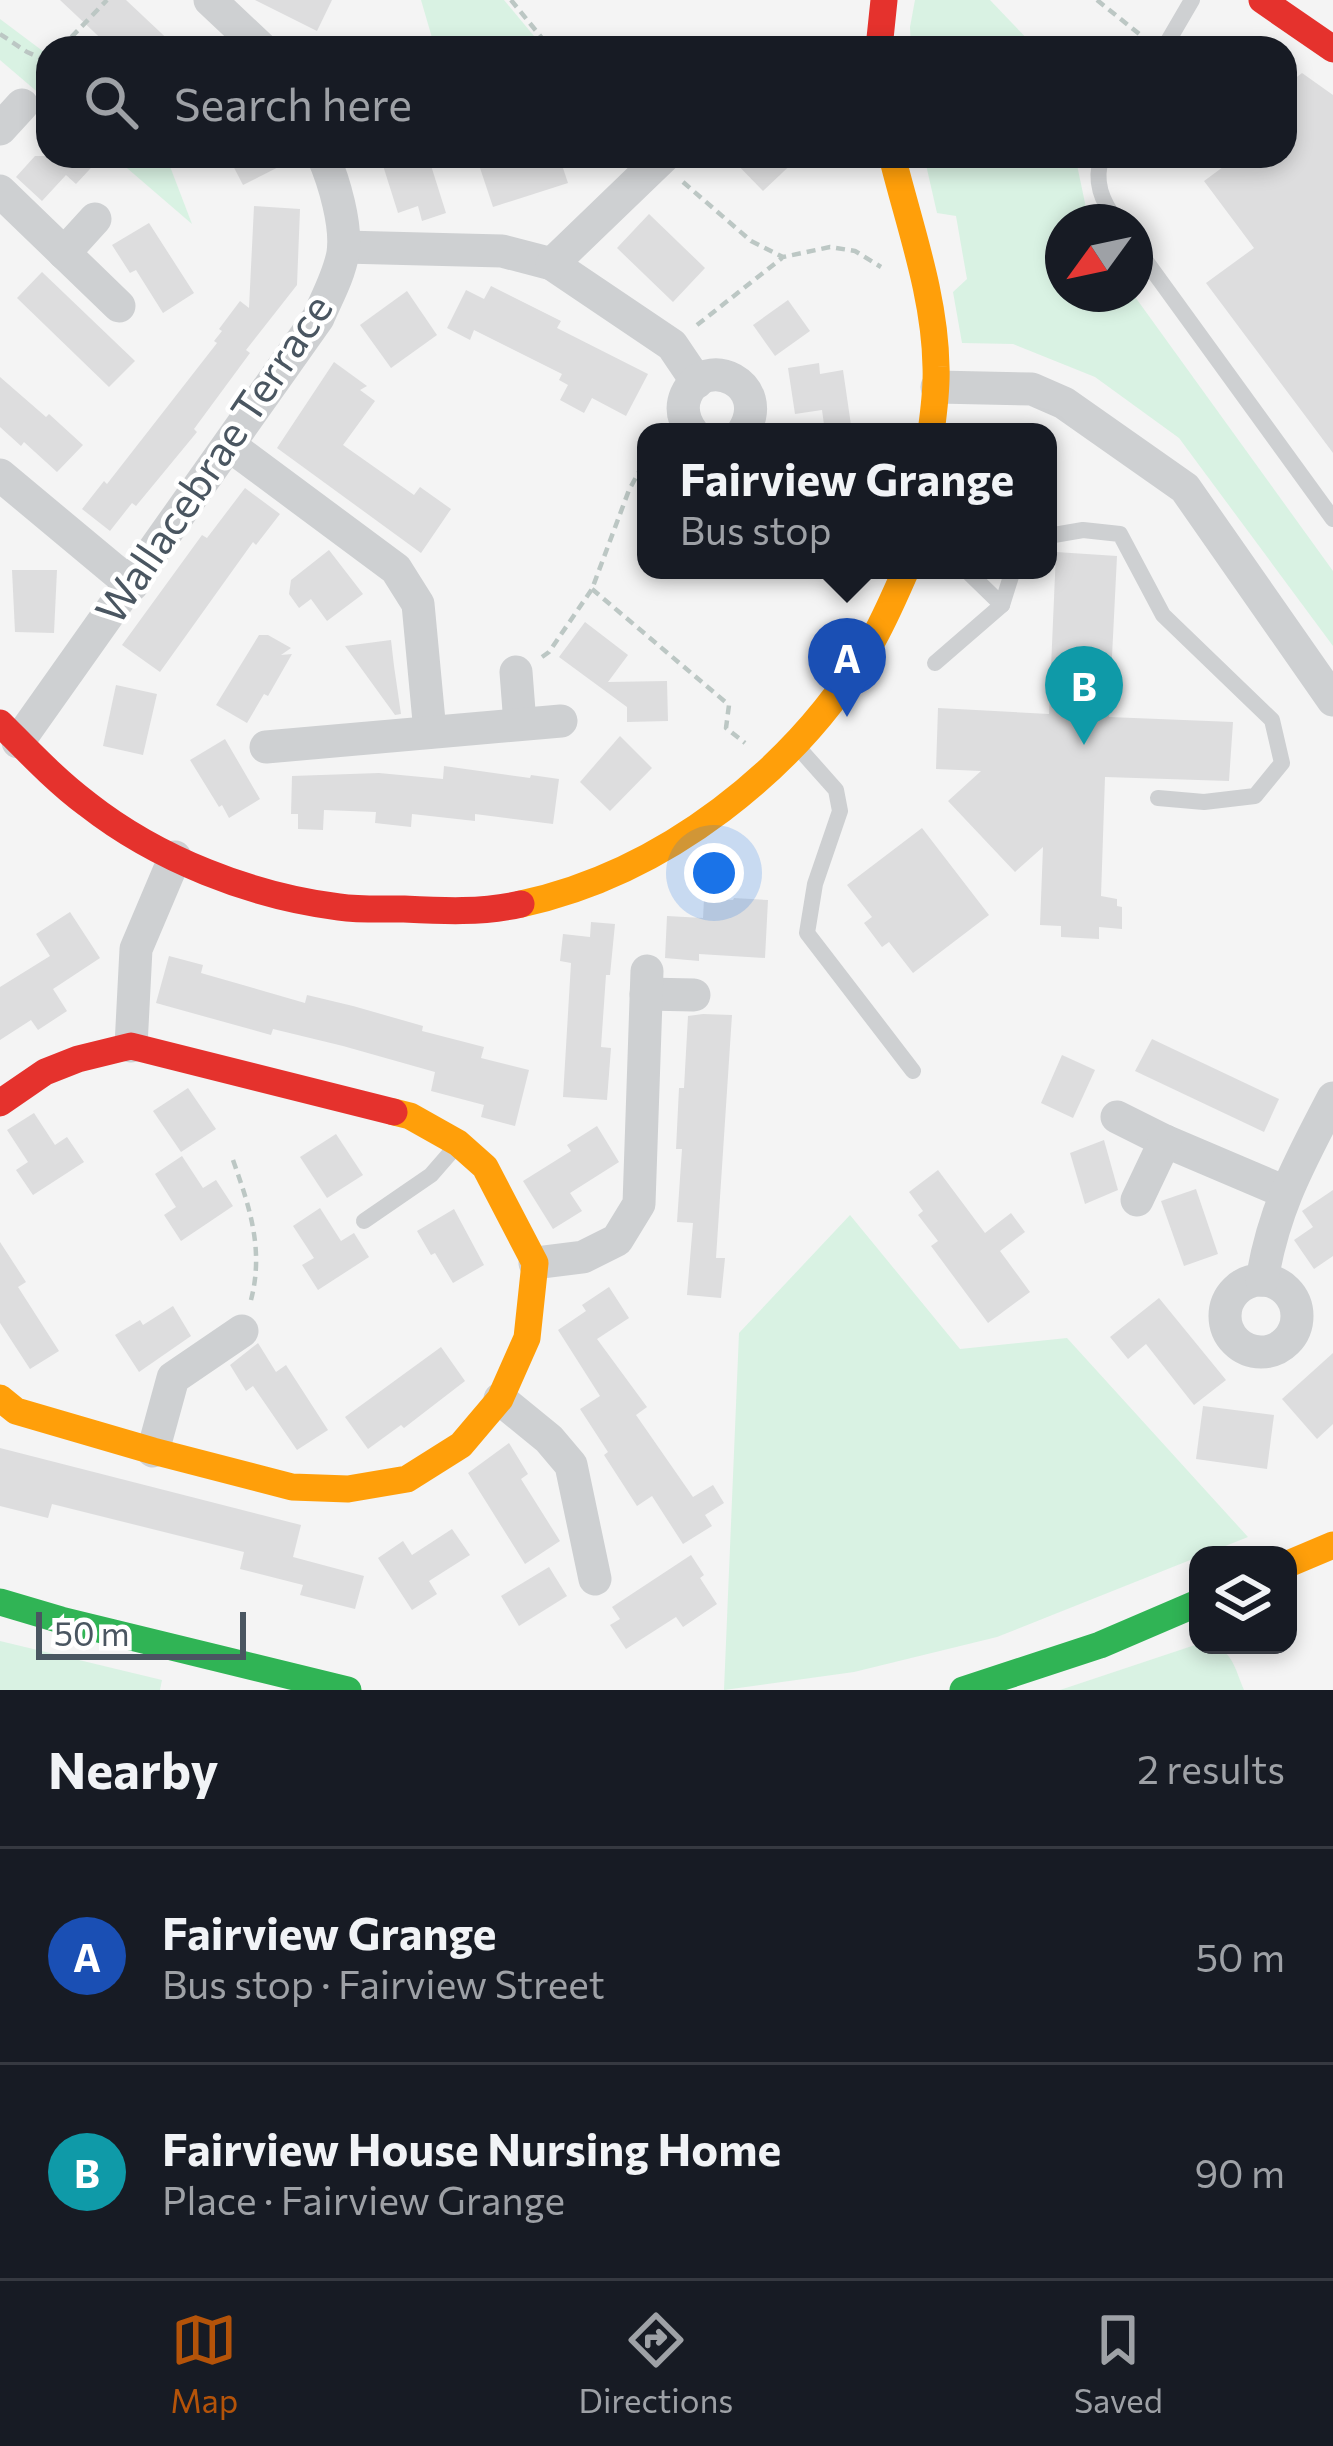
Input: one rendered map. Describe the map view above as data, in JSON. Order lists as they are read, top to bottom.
{
  "streets": {
    "street": ["Wallacebrae Terrace"]
  },
  "scale_bar": "50 m",
  "north": "bottom left",
  "page": {
    "search": "Search here",
    "popup": ["Fairview Grange", "Bus stop"],
    "pins": ["A", "B"],
    "scale": "50 m",
    "heading": ["Nearby", "2 results"],
    "list": [
      {
        "mark": "A",
        "name": "Fairview Grange",
        "note": "Bus stop · Fairview Street",
        "value": "50 m"
      },
      {
        "mark": "B",
        "name": "Fairview House Nursing Home",
        "note": "Place · Fairview Grange",
        "value": "90 m"
      }
    ],
    "nav": ["Map", "Directions", "Saved"]
  }
}
